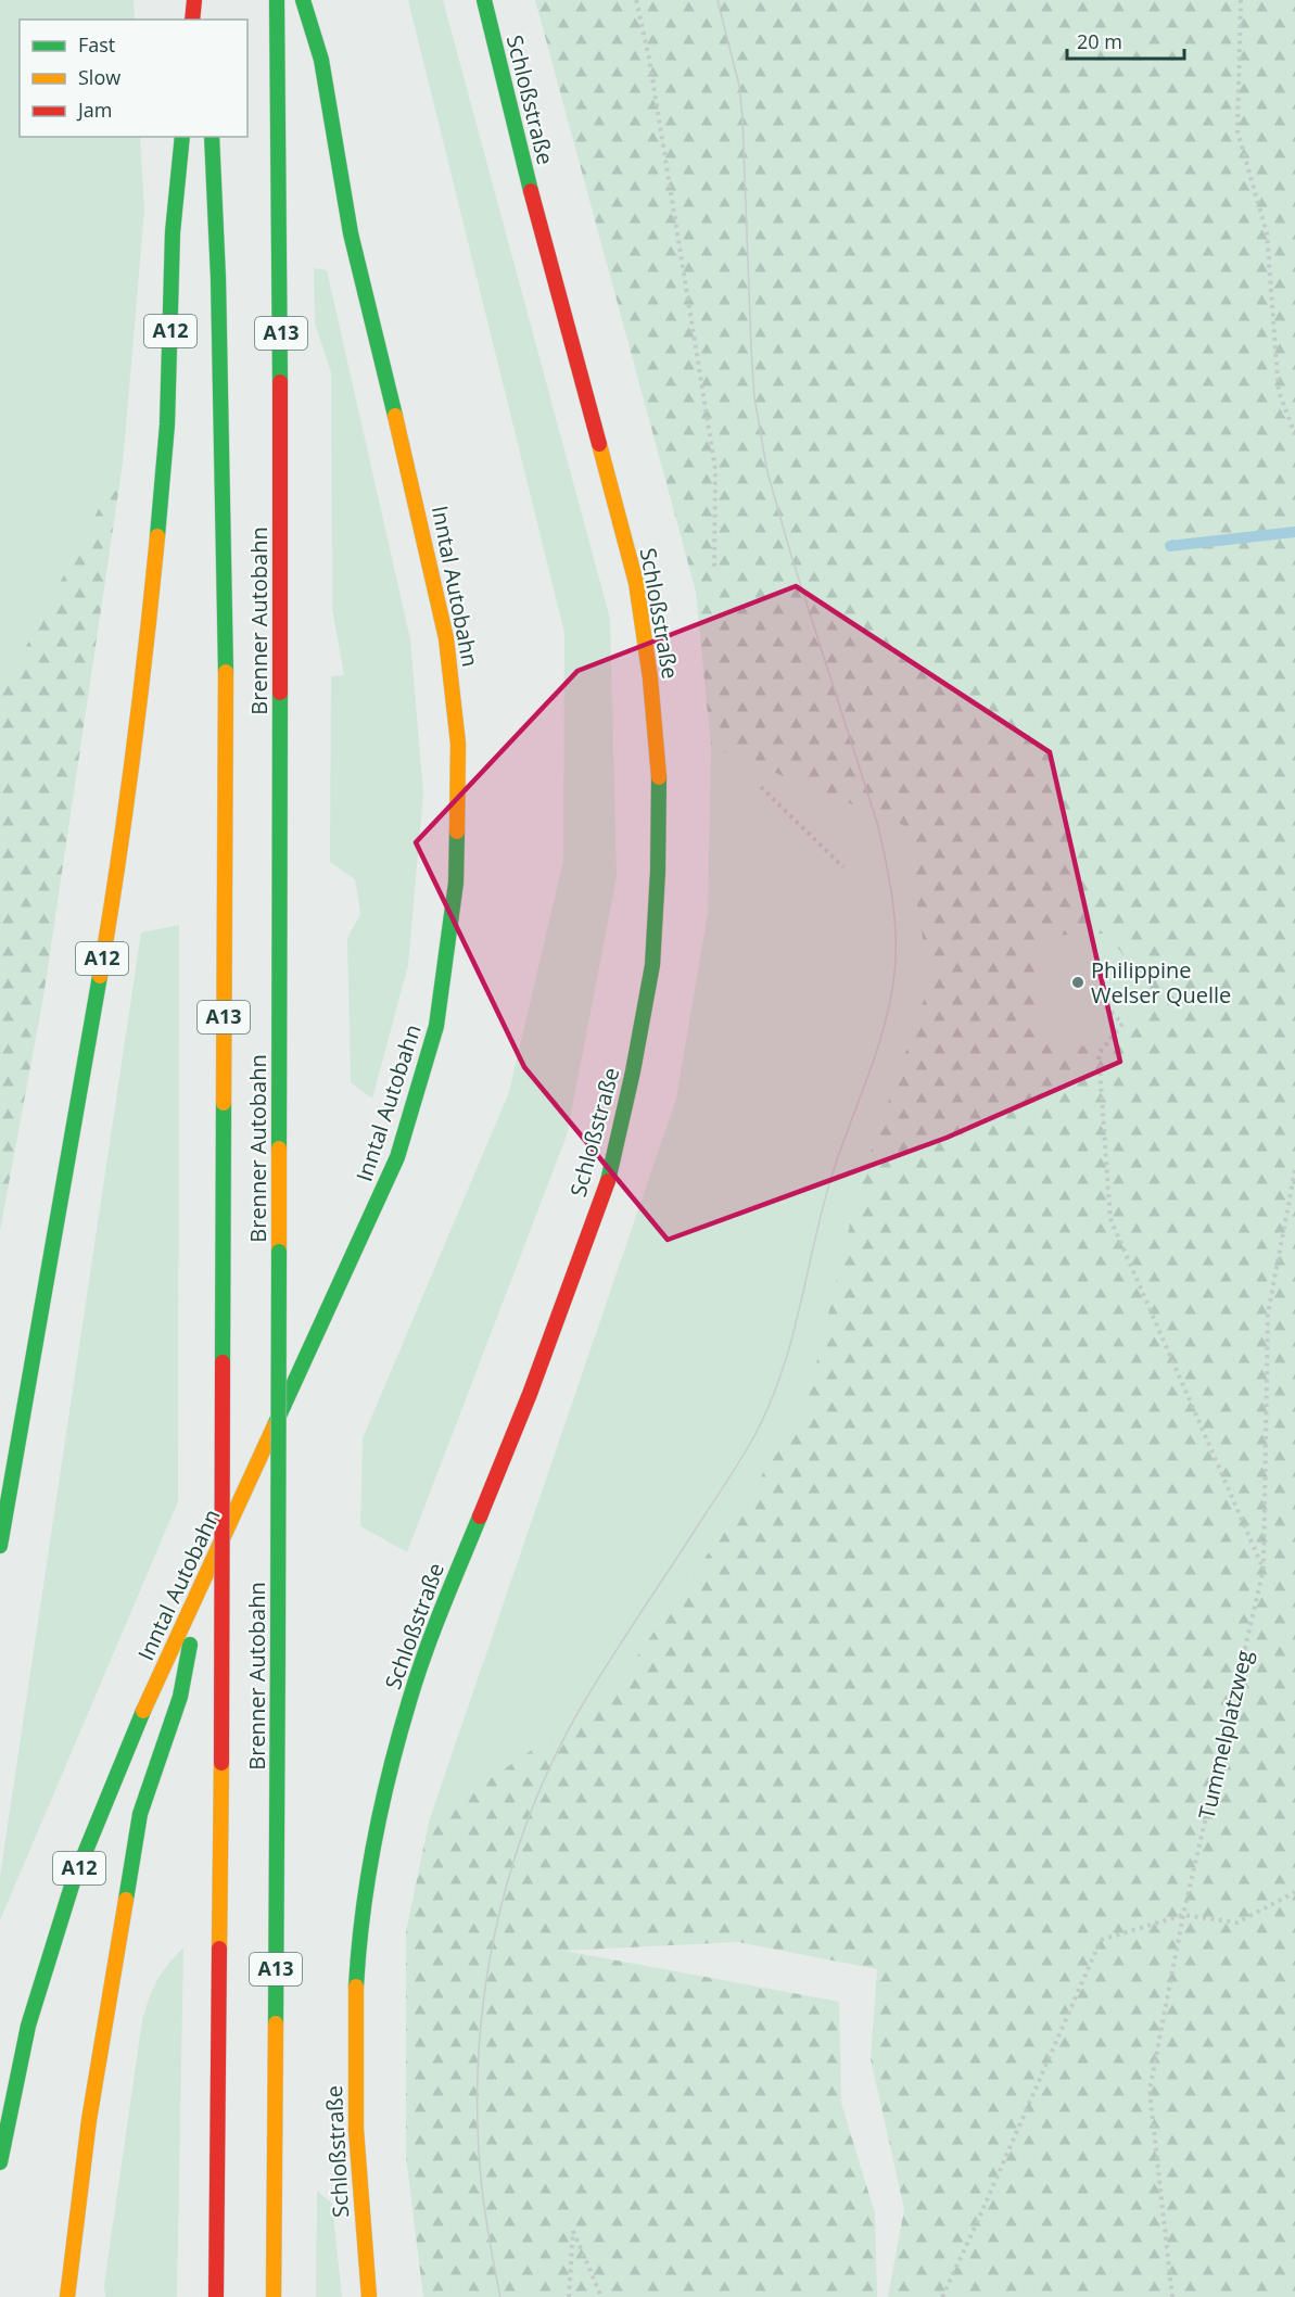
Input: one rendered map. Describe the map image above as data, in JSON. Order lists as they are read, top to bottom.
{
  "streets": {
    "main road": [
      "Schloßstraße",
      "A12",
      "A13",
      "Inntal Autobahn",
      "Brenner Autobahn"
    ],
    "path": ["Tummelplatzweg"]
  },
  "places": ["Philippine Welser Quelle"],
  "legend": ["Fast", "Slow", "Jam"],
  "scale_bar": "20 m"
}
